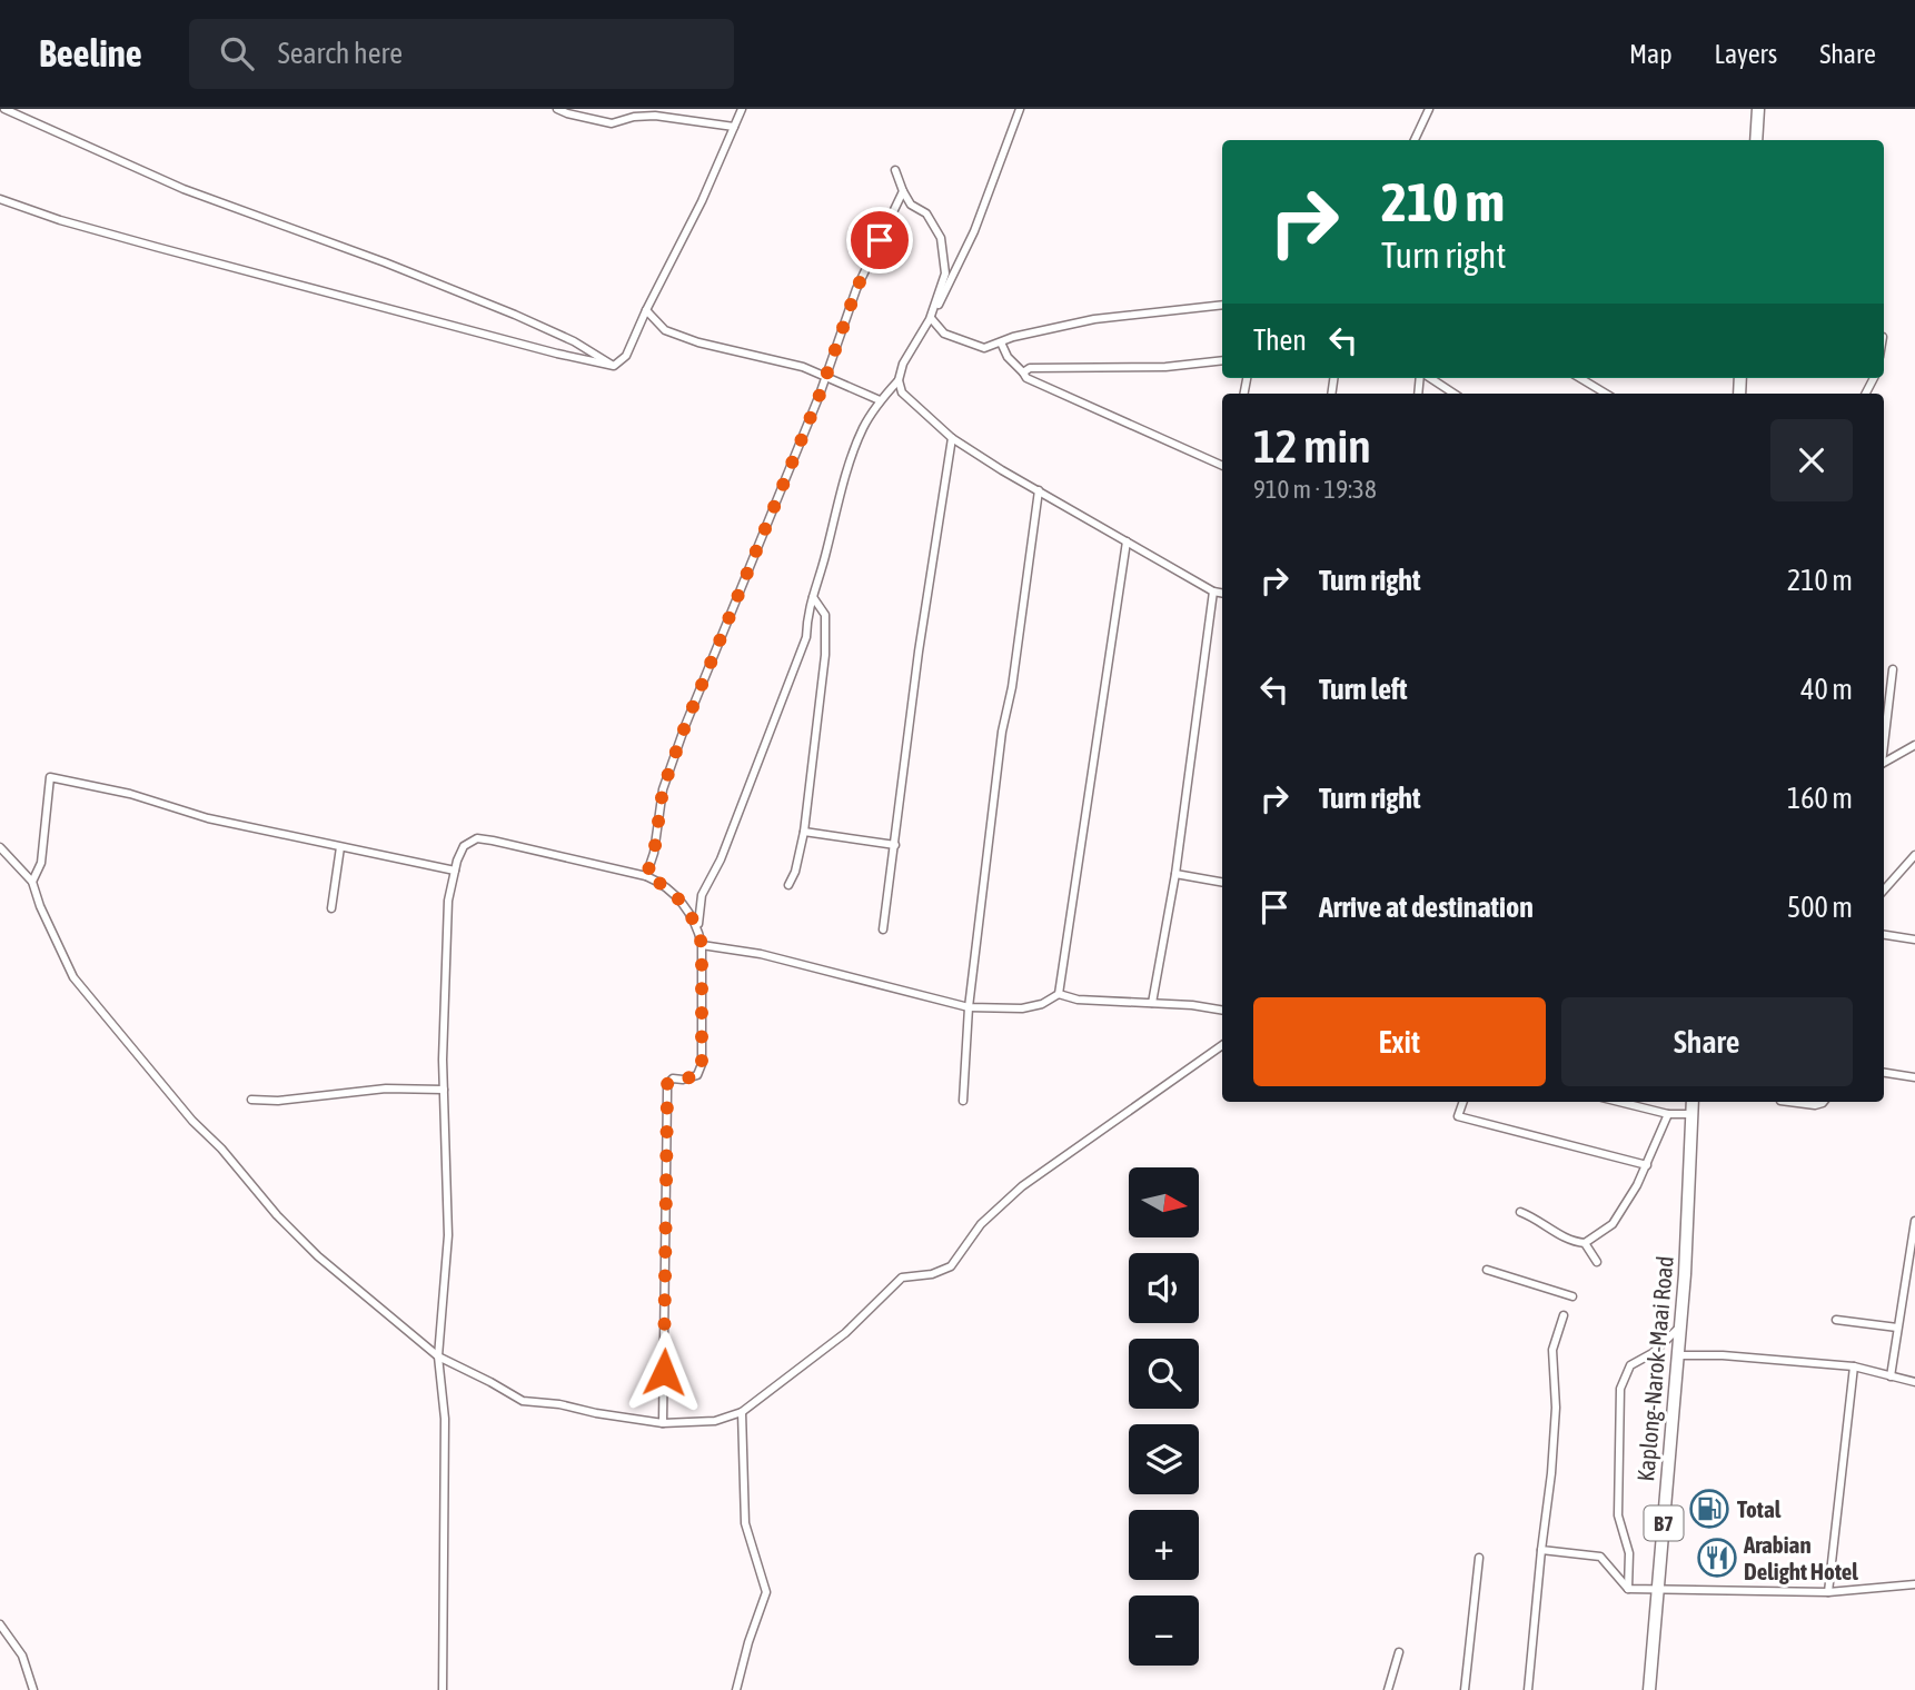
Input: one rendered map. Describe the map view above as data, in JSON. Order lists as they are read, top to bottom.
{
  "streets": {
    "highway": ["Kaplong-Narok-Maai Road", "B7"]
  },
  "places": {
    "fuel station": ["Total"],
    "restaurant": ["Arabian Delight Hotel"]
  },
  "north": "right",
  "page": {
    "header": "Beeline",
    "search": "Search here",
    "nav": ["Map", "Layers", "Share"],
    "turn": ["210 m", "Turn right"],
    "then": "Then",
    "heading": ["12 min", "910 m · 19:38"],
    "list": [
      {
        "name": "Turn right",
        "value": "210 m"
      },
      {
        "name": "Turn left",
        "value": "40 m"
      },
      {
        "name": "Turn right",
        "value": "160 m"
      },
      {
        "name": "Arrive at destination",
        "value": "500 m"
      }
    ],
    "buttons": ["Exit", "Share"],
    "map_buttons": ["+", "−"]
  }
}
